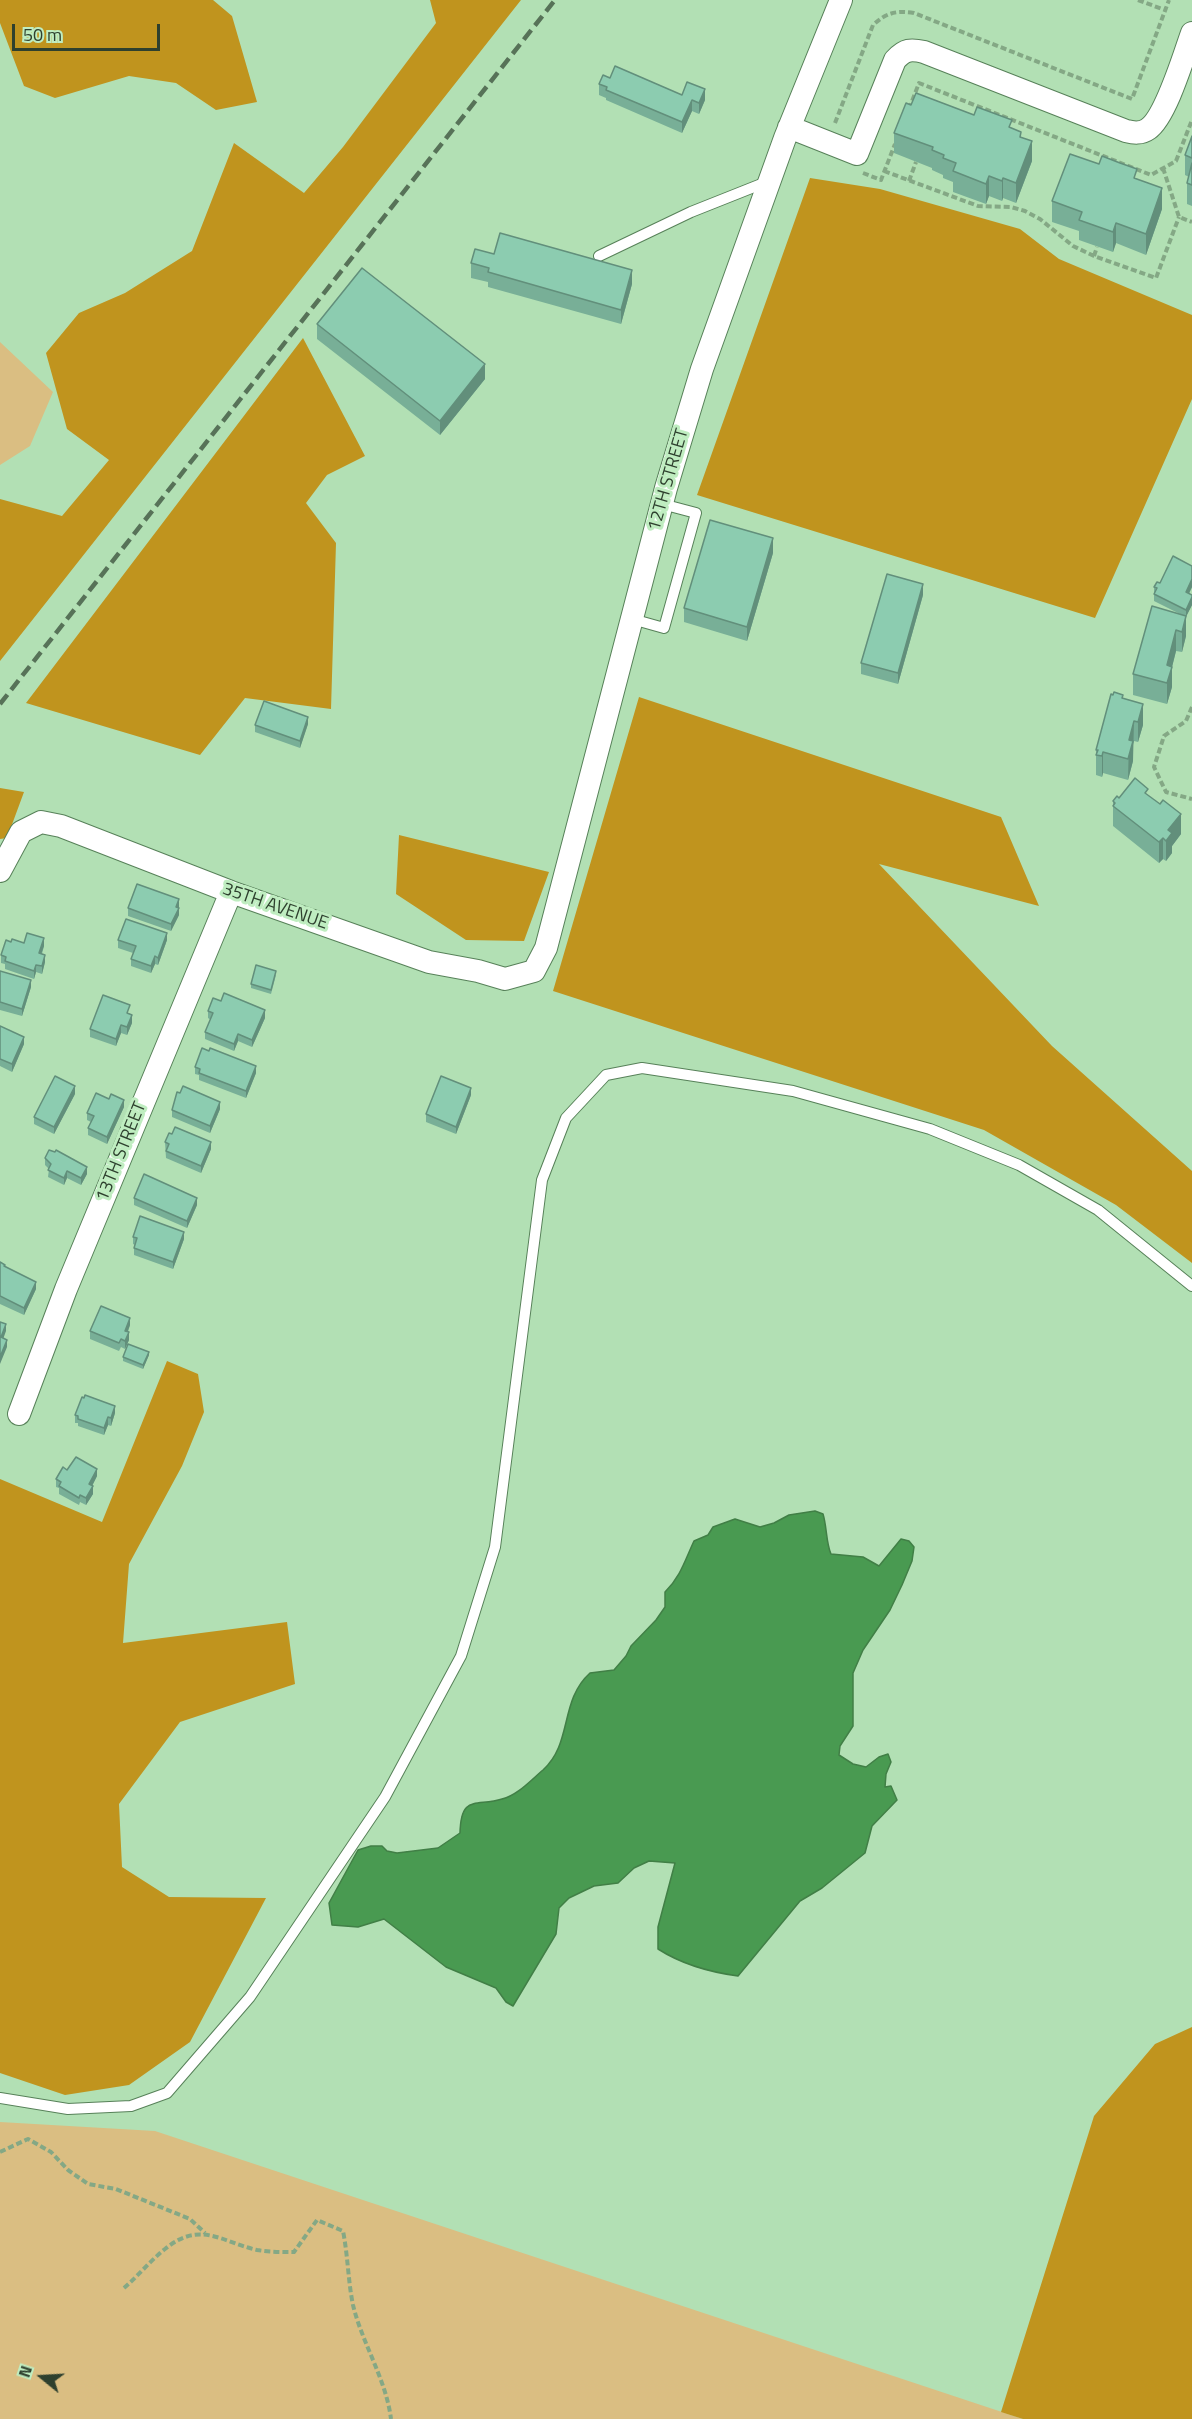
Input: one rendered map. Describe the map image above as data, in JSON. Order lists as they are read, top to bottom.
{
  "streets": {
    "street": ["12TH STREET", "35TH AVENUE", "13TH STREET"]
  },
  "crossings": [
    ["12TH STREET", "35TH AVENUE"],
    ["35TH AVENUE", "13TH STREET"]
  ],
  "scale_bar": "50 m",
  "north": "left"
}
